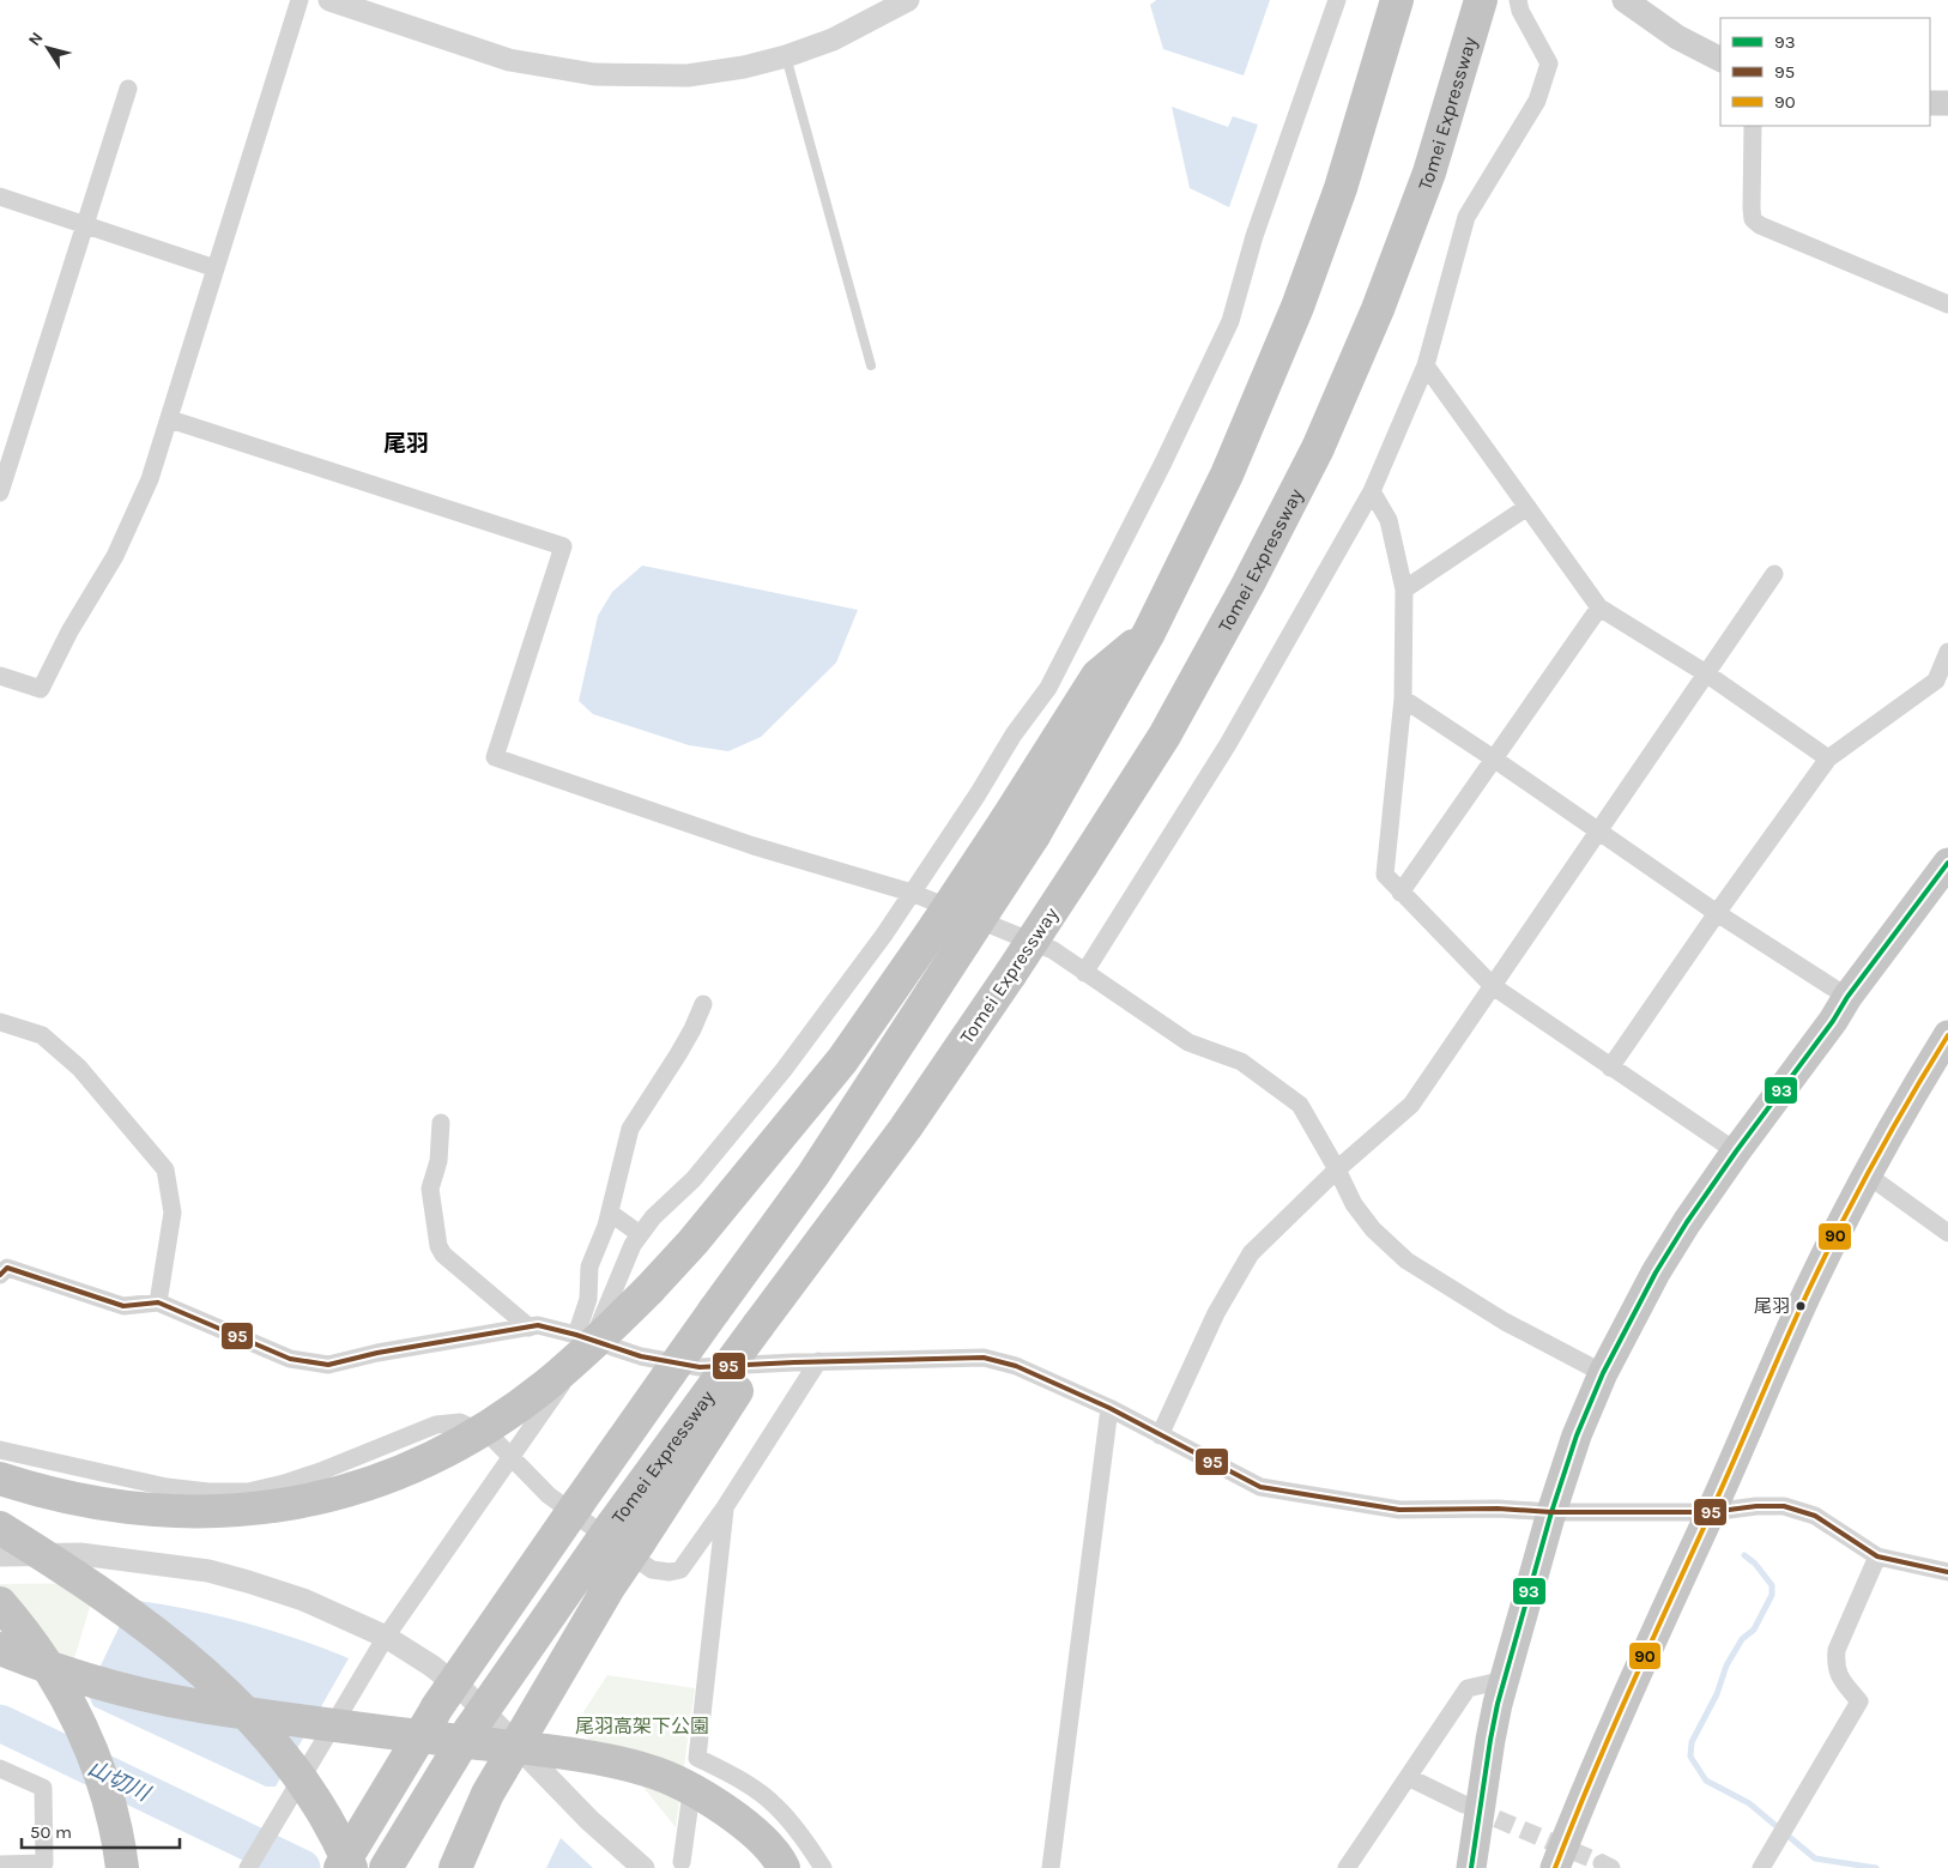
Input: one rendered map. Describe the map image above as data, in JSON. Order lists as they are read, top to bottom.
{
  "streets": {
    "highway": ["Tomei Expressway"]
  },
  "districts": ["尾羽"],
  "water": ["山切川"],
  "parks": ["尾羽高架下公園"],
  "places": ["尾羽"],
  "lines": ["transit line 93", "transit line 90", "transit line 95"],
  "legend": ["93", "95", "90"],
  "scale_bar": "50 m",
  "north": "top left"
}
